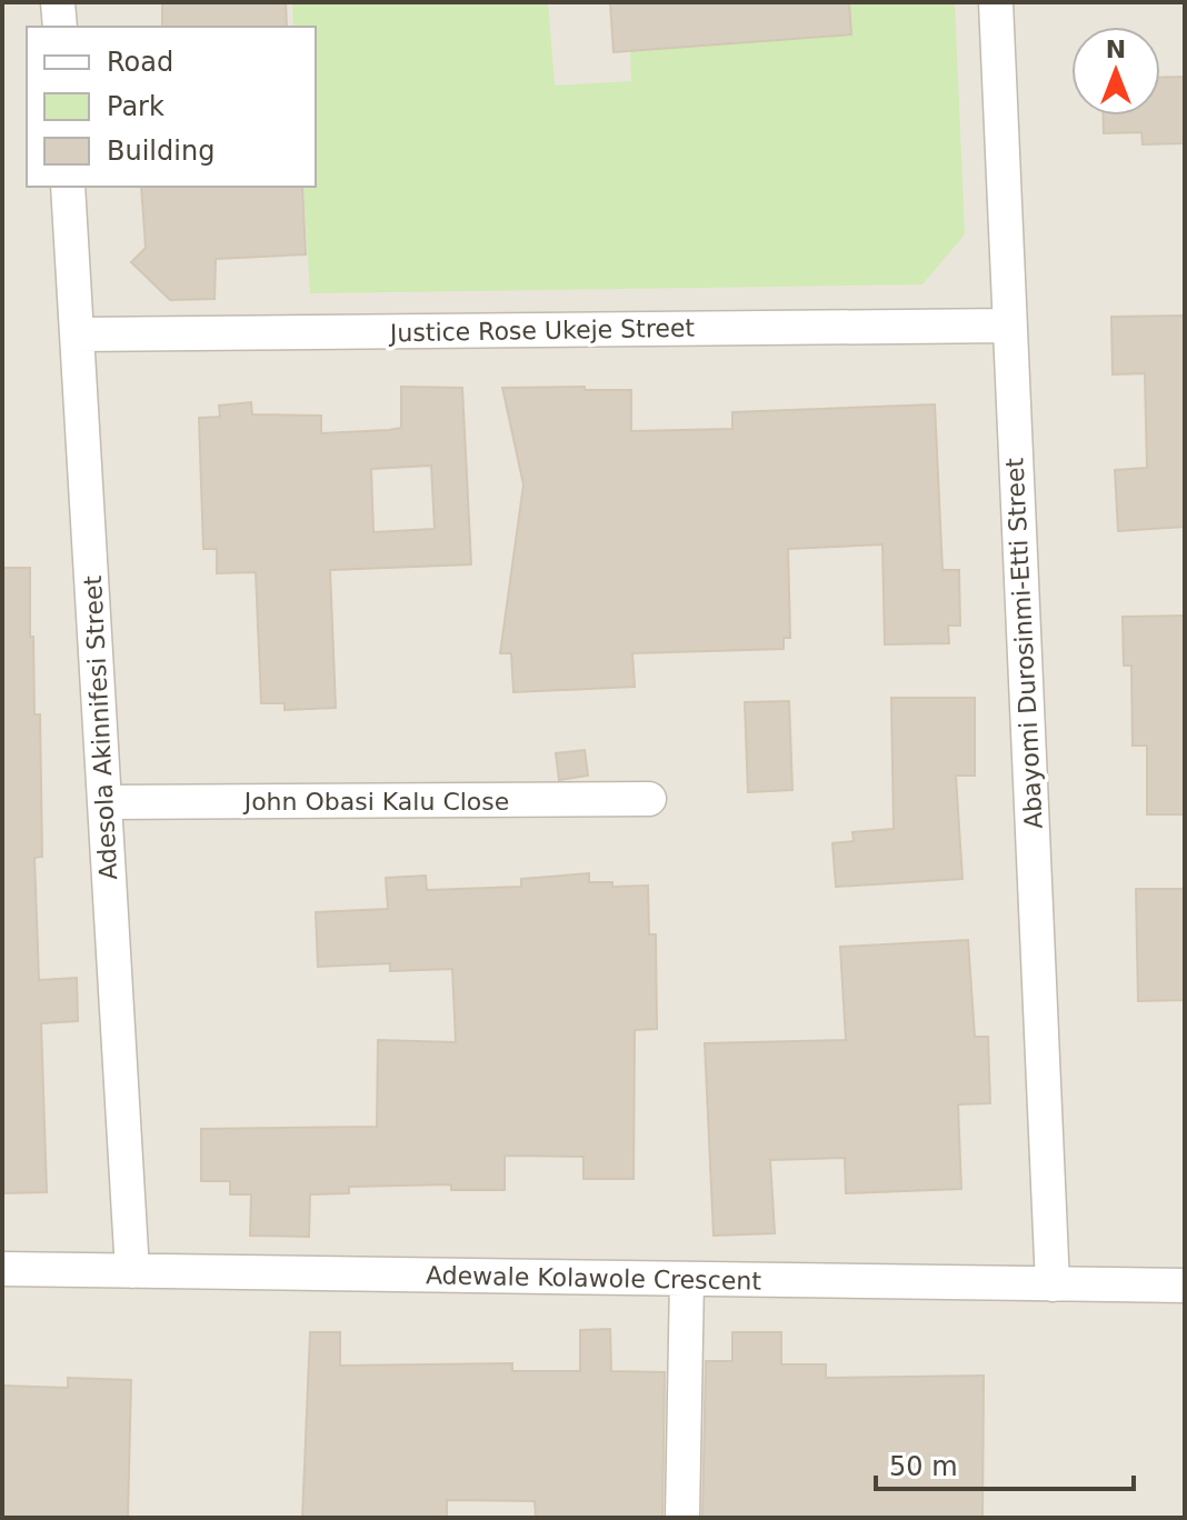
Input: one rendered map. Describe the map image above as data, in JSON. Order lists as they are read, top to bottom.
{
  "streets": {
    "street": [
      "Justice Rose Ukeje Street",
      "Abayomi Durosinmi-Etti Street",
      "Adesola Akinnifesi Street",
      "John Obasi Kalu Close",
      "Adewale Kolawole Crescent"
    ]
  },
  "crossings": [
    ["Justice Rose Ukeje Street", "Abayomi Durosinmi-Etti Street"],
    ["Justice Rose Ukeje Street", "Adesola Akinnifesi Street"],
    ["Abayomi Durosinmi-Etti Street", "Adewale Kolawole Crescent"],
    ["Adesola Akinnifesi Street", "John Obasi Kalu Close"],
    ["Adesola Akinnifesi Street", "Adewale Kolawole Crescent"]
  ],
  "legend": ["Road", "Park", "Building"],
  "scale_bar": "50 m",
  "north": "top"
}
